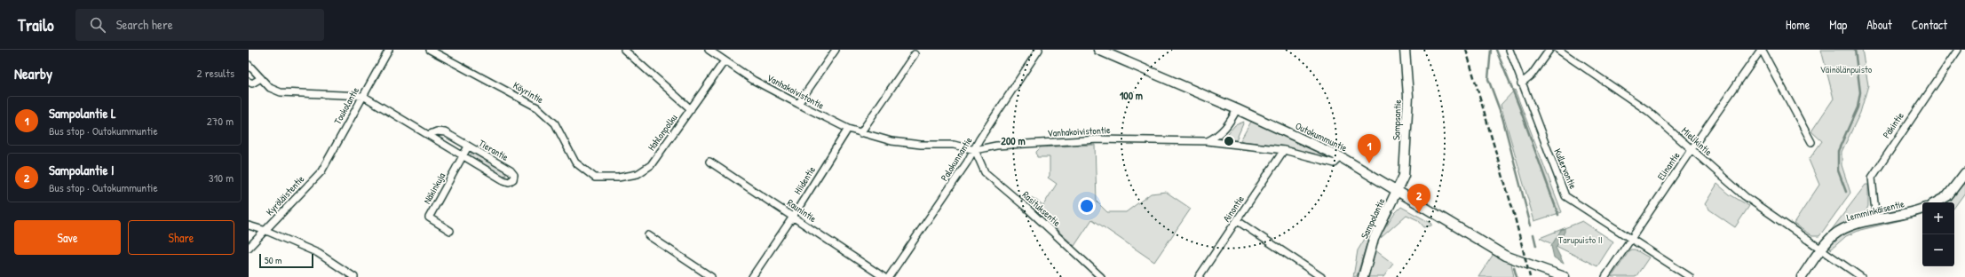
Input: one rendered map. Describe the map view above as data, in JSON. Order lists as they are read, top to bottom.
{
  "streets": {
    "main road": [
      "Sampsantie",
      "Outokummuntie",
      "Lemminkäisentie",
      "Sampolantie"
    ],
    "street": [
      "Vanhakoivistontie",
      "Köyrintie",
      "Toukolantie",
      "Päkintie",
      "Hahlonpolku",
      "Mielikintie",
      "Tierantie",
      "Palokunnantie",
      "Elinantie",
      "Kullervontie",
      "Hiidentie",
      "Näkinkuja",
      "Kyröläistentie",
      "Rasituksentie",
      "Ainontie",
      "Raunintie"
    ]
  },
  "crossings": [
    ["Vanhakoivistontie", "Hahlonpolku"],
    ["Vanhakoivistontie", "Outokummuntie"],
    ["Vanhakoivistontie", "Palokunnantie"],
    ["Vanhakoivistontie", "Hiidentie"],
    ["Vanhakoivistontie", "Rasituksentie"],
    ["Vanhakoivistontie", "Ainontie"],
    ["Köyrintie", "Hahlonpolku"],
    ["Toukolantie", "Tierantie"],
    ["Toukolantie", "Kyröläistentie"],
    ["Sampsantie", "Outokummuntie"],
    ["Sampsantie", "Sampolantie"],
    ["Päkintie", "Lemminkäisentie"],
    ["Outokummuntie", "Sampolantie"],
    ["Mielikintie", "Elinantie"],
    ["Mielikintie", "Lemminkäisentie"],
    ["Tierantie", "Näkinkuja"],
    ["Palokunnantie", "Rasituksentie"],
    ["Elinantie", "Kullervontie"],
    ["Hiidentie", "Raunintie"]
  ],
  "parks": ["Väinölänpuisto", "Tarupuisto II"],
  "scale_bar": "50 m",
  "page": {
    "header": "Trailo",
    "search": "Search here",
    "nav": [
      "Home",
      "Map",
      "About",
      "Contact"
    ],
    "heading": ["Nearby", "2 results"],
    "list": [
      {
        "mark": "1",
        "name": "Sampolantie L",
        "note": "Bus stop · Outokummuntie",
        "value": "270 m"
      },
      {
        "mark": "2",
        "name": "Sampolantie I",
        "note": "Bus stop · Outokummuntie",
        "value": "310 m"
      }
    ],
    "pins": ["1", "2"],
    "map_buttons": ["+", "−"],
    "buttons": ["Save", "Share"],
    "scale": "50 m"
  },
  "rings": ["100 m", "200 m"]
}
